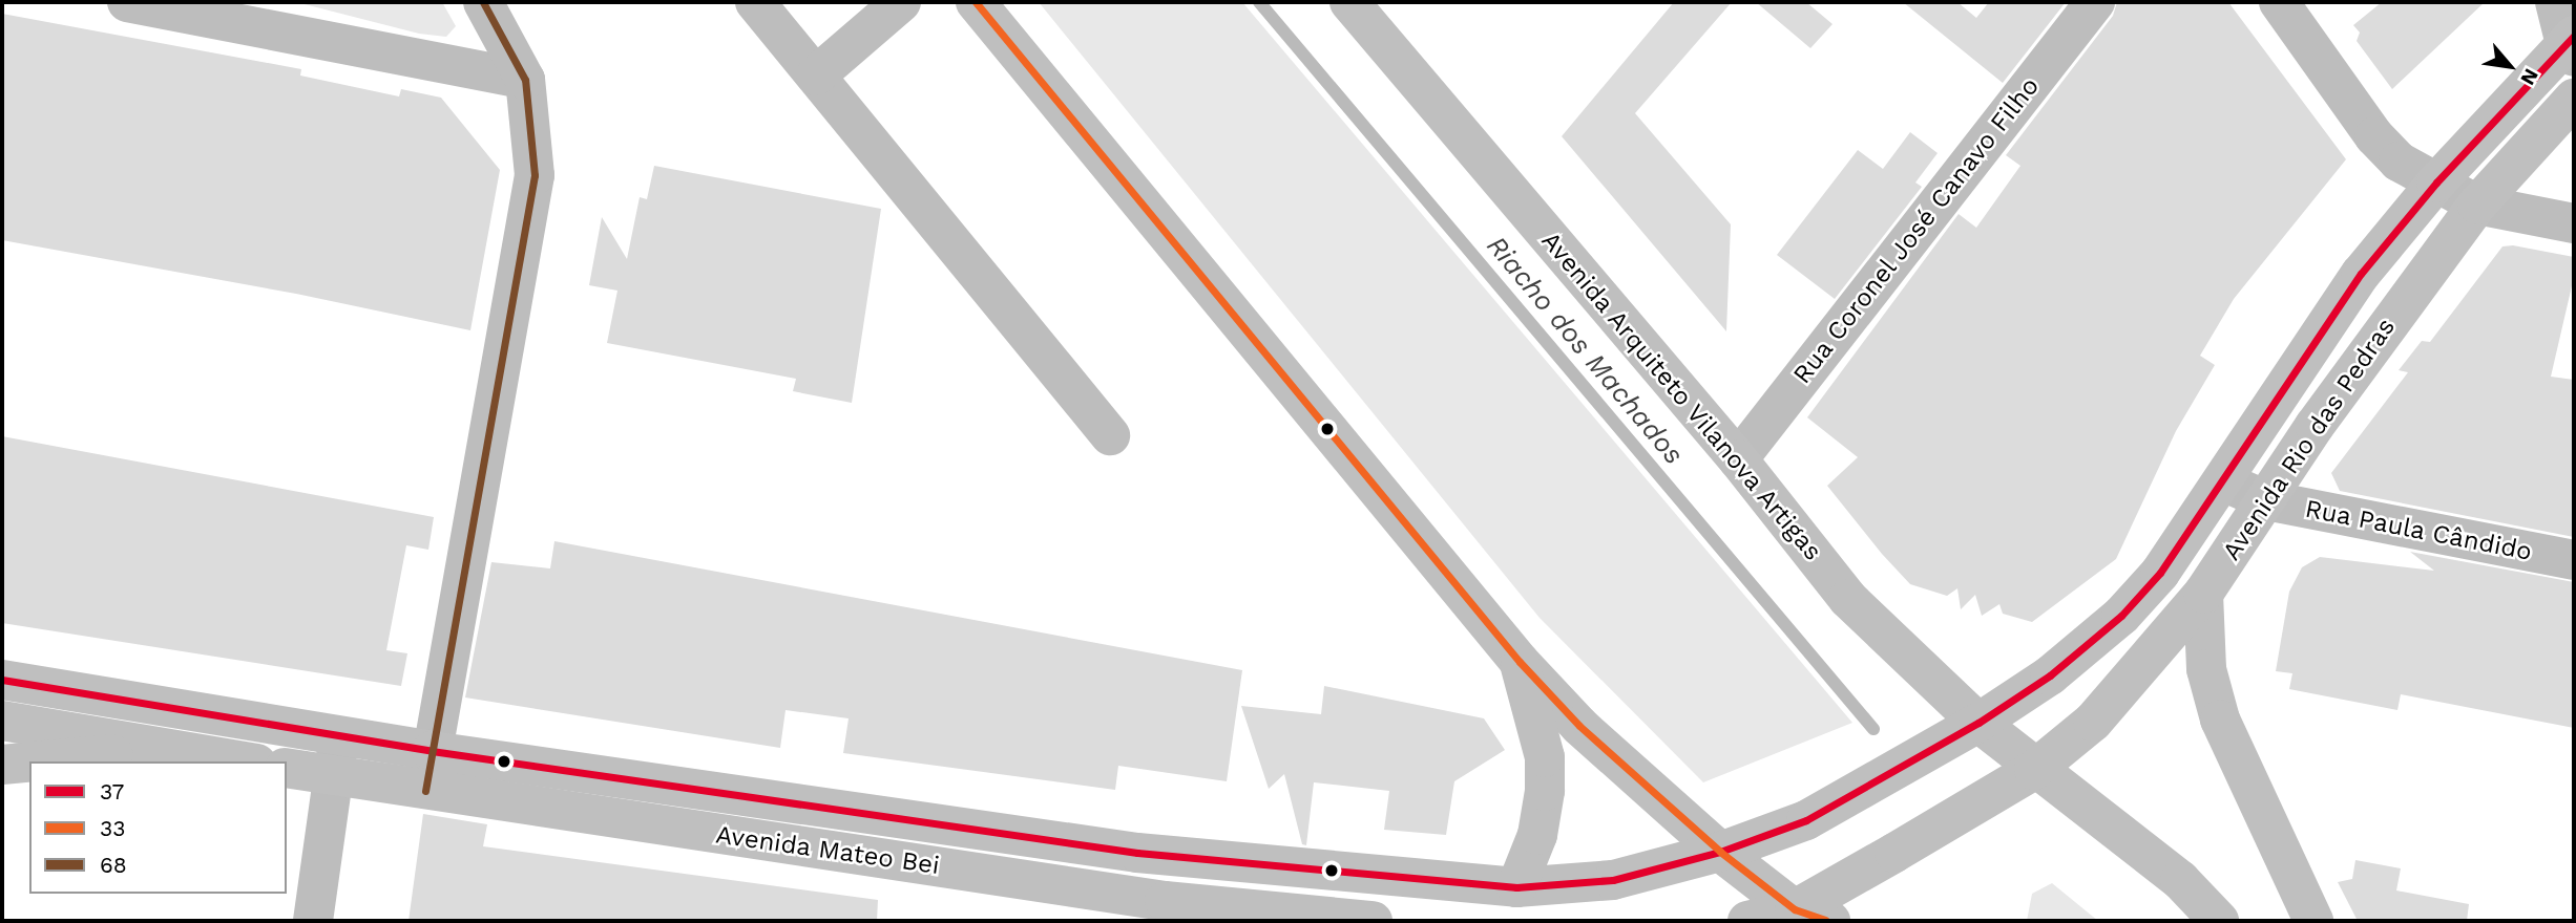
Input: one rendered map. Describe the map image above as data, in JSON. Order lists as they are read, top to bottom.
{
  "streets": {
    "main road": ["Avenida Arquiteto Vilanova Artigas", "Avenida Rio das Pedras", "Avenida Mateo Bei"],
    "street": ["Rua Coronel José Canavo Filho", "Rua Paula Cândido"]
  },
  "crossings": [
    ["Rua Coronel José Canavo Filho", "Avenida Arquiteto Vilanova Artigas"],
    ["Avenida Arquiteto Vilanova Artigas", "Avenida Rio das Pedras"],
    ["Avenida Rio das Pedras", "Rua Paula Cândido"],
    ["Avenida Rio das Pedras", "Avenida Mateo Bei"]
  ],
  "water": ["Riacho dos Machados"],
  "lines": ["transit line 33", "transit line 68", "transit line 37"],
  "legend": ["37", "33", "68"],
  "north": "bottom right"
}
